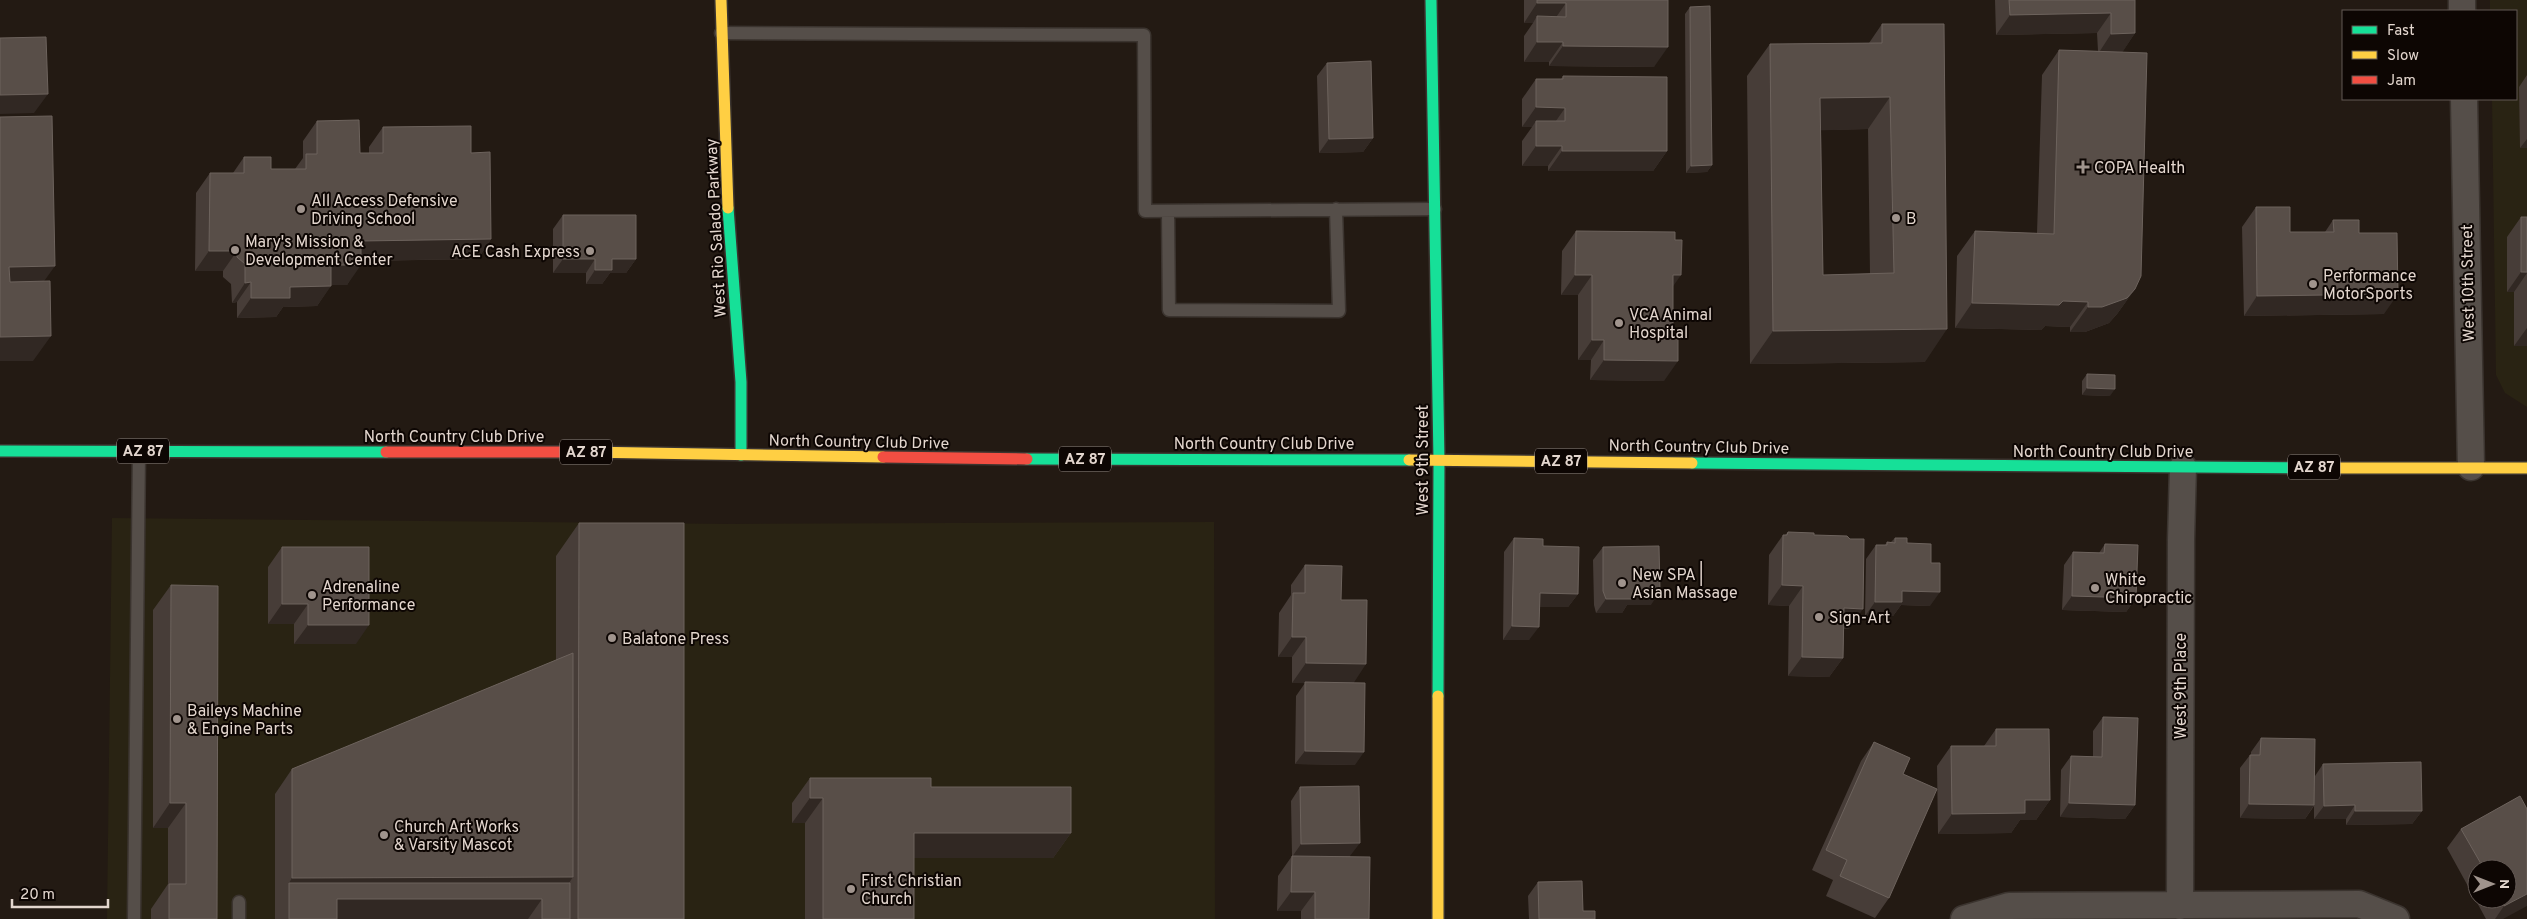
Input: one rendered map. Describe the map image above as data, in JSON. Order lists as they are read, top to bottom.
{
  "streets": {
    "main road": [
      "West Rio Salado Parkway",
      "North Country Club Drive",
      "AZ 87",
      "West 9th Street"
    ],
    "street": ["West 10th Street", "West 9th Place"]
  },
  "crossings": [
    ["West Rio Salado Parkway", "North Country Club Drive"],
    ["West 10th Street", "North Country Club Drive"],
    ["North Country Club Drive", "West 9th Street"],
    ["North Country Club Drive", "West 9th Place"]
  ],
  "places": {
    "health": ["COPA Health"],
    "other": [
      "All Access Defensive Driving School",
      "B",
      "Mary's Mission & Development Center",
      "ACE Cash Express",
      "Performance MotorSports",
      "VCA Animal Hospital",
      "New SPA | Asian Massage",
      "White Chiropractic",
      "Adrenaline Performance",
      "Sign-Art",
      "Balatone Press",
      "Baileys Machine & Engine Parts",
      "Church Art Works & Varsity Mascot",
      "First Christian Church"
    ]
  },
  "legend": ["Fast", "Slow", "Jam"],
  "scale_bar": "20 m",
  "north": "right"
}
